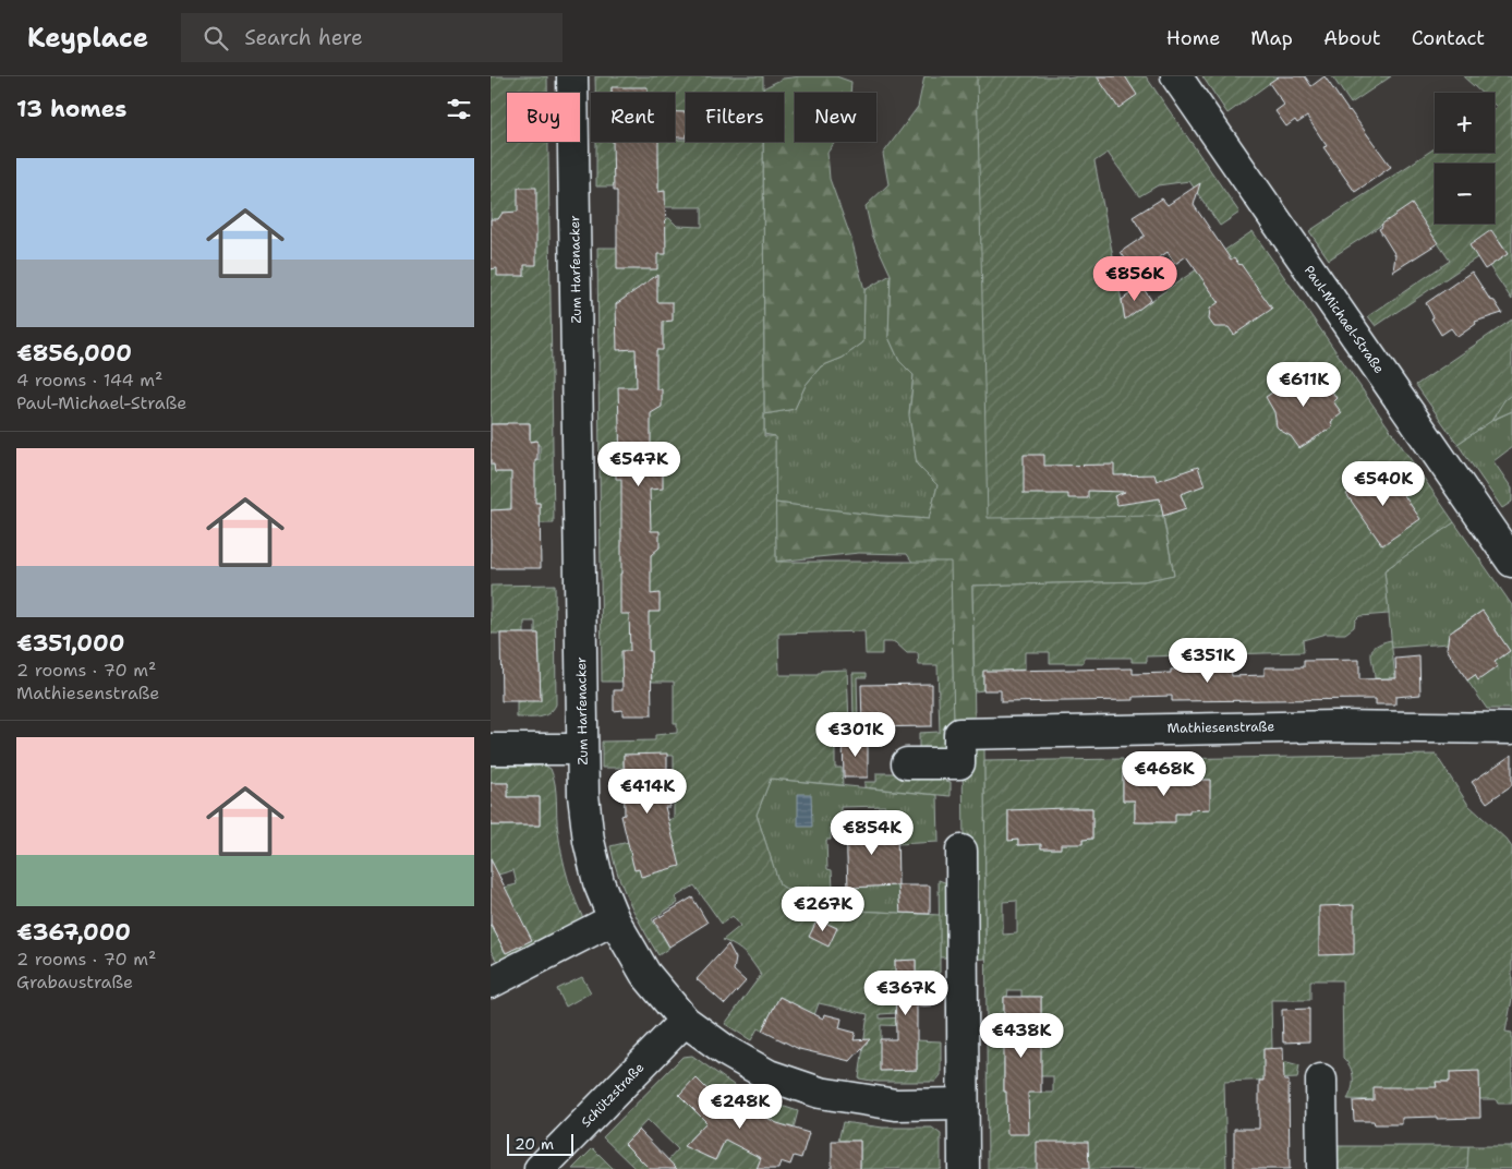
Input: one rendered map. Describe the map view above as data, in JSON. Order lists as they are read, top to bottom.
{
  "streets": {
    "street": [
      "Zum Harfenacker",
      "Paul-Michael-Straße",
      "Mathiesenstraße",
      "Schützstraße"
    ]
  },
  "crossings": [
    ["Zum Harfenacker", "Schützstraße"]
  ],
  "scale_bar": "20 m",
  "page": {
    "header": "Keyplace",
    "search": "Search here",
    "nav": [
      "Home",
      "Map",
      "About",
      "Contact"
    ],
    "heading": "13 homes",
    "map_buttons": ["+", "−"],
    "chip": [
      "Buy",
      "Rent",
      "Filters",
      "New"
    ],
    "list": [
      {
        "name": "€856,000",
        "note": "4 rooms · 144 m² · Paul-Michael-Straße"
      },
      {
        "name": "€351,000",
        "note": "2 rooms · 70 m² · Mathiesenstraße"
      },
      {
        "name": "€367,000",
        "note": "2 rooms · 70 m² · Grabaustraße"
      }
    ],
    "price": [
      "€856K",
      "€611K",
      "€547K",
      "€540K",
      "€351K",
      "€301K",
      "€468K",
      "€414K",
      "€854K",
      "€267K",
      "€367K",
      "€438K",
      "€248K"
    ],
    "scale": "20 m"
  }
}
